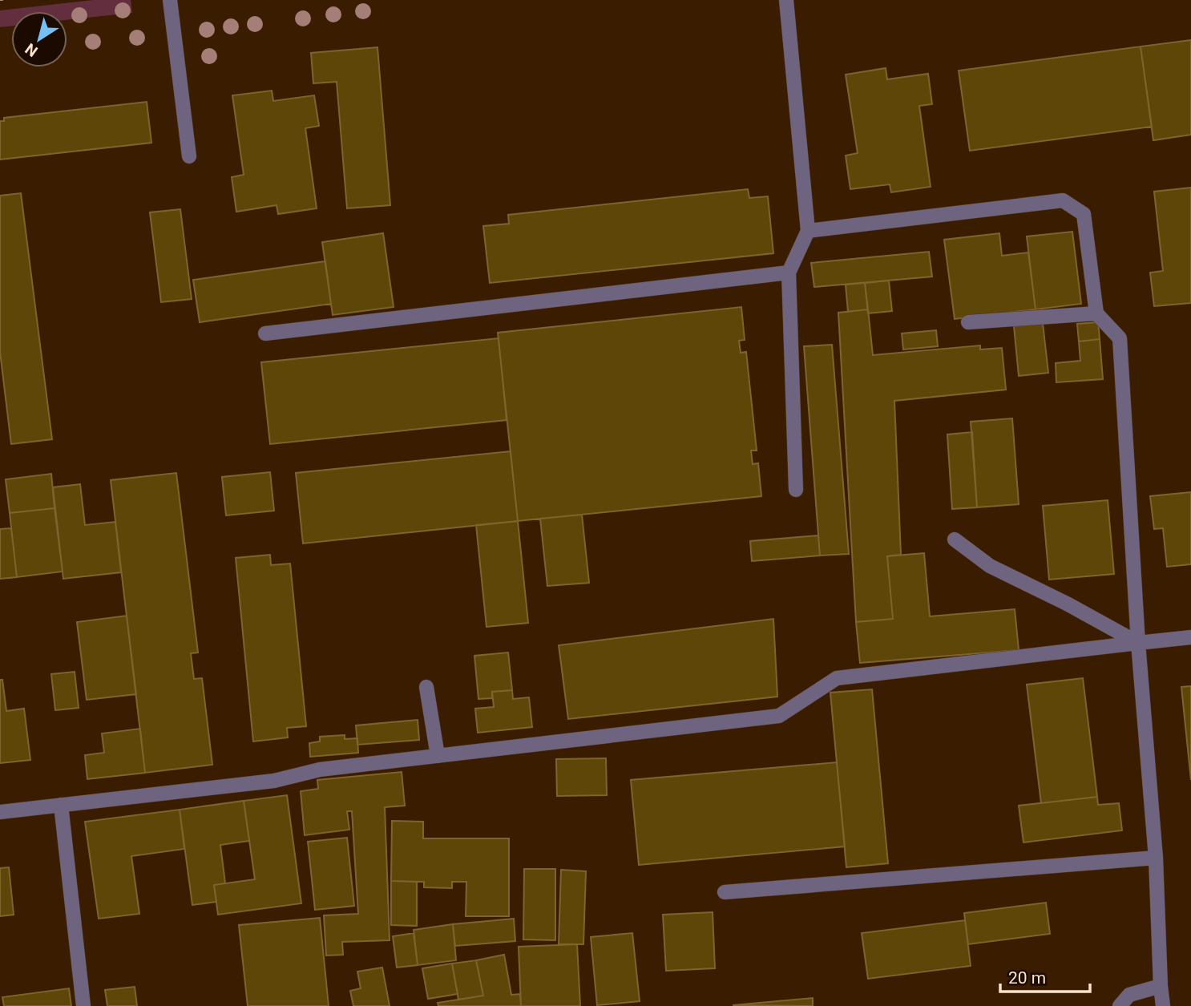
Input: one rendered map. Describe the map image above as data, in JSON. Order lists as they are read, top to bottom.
{
  "scale_bar": "20 m",
  "north": "bottom left"
}
